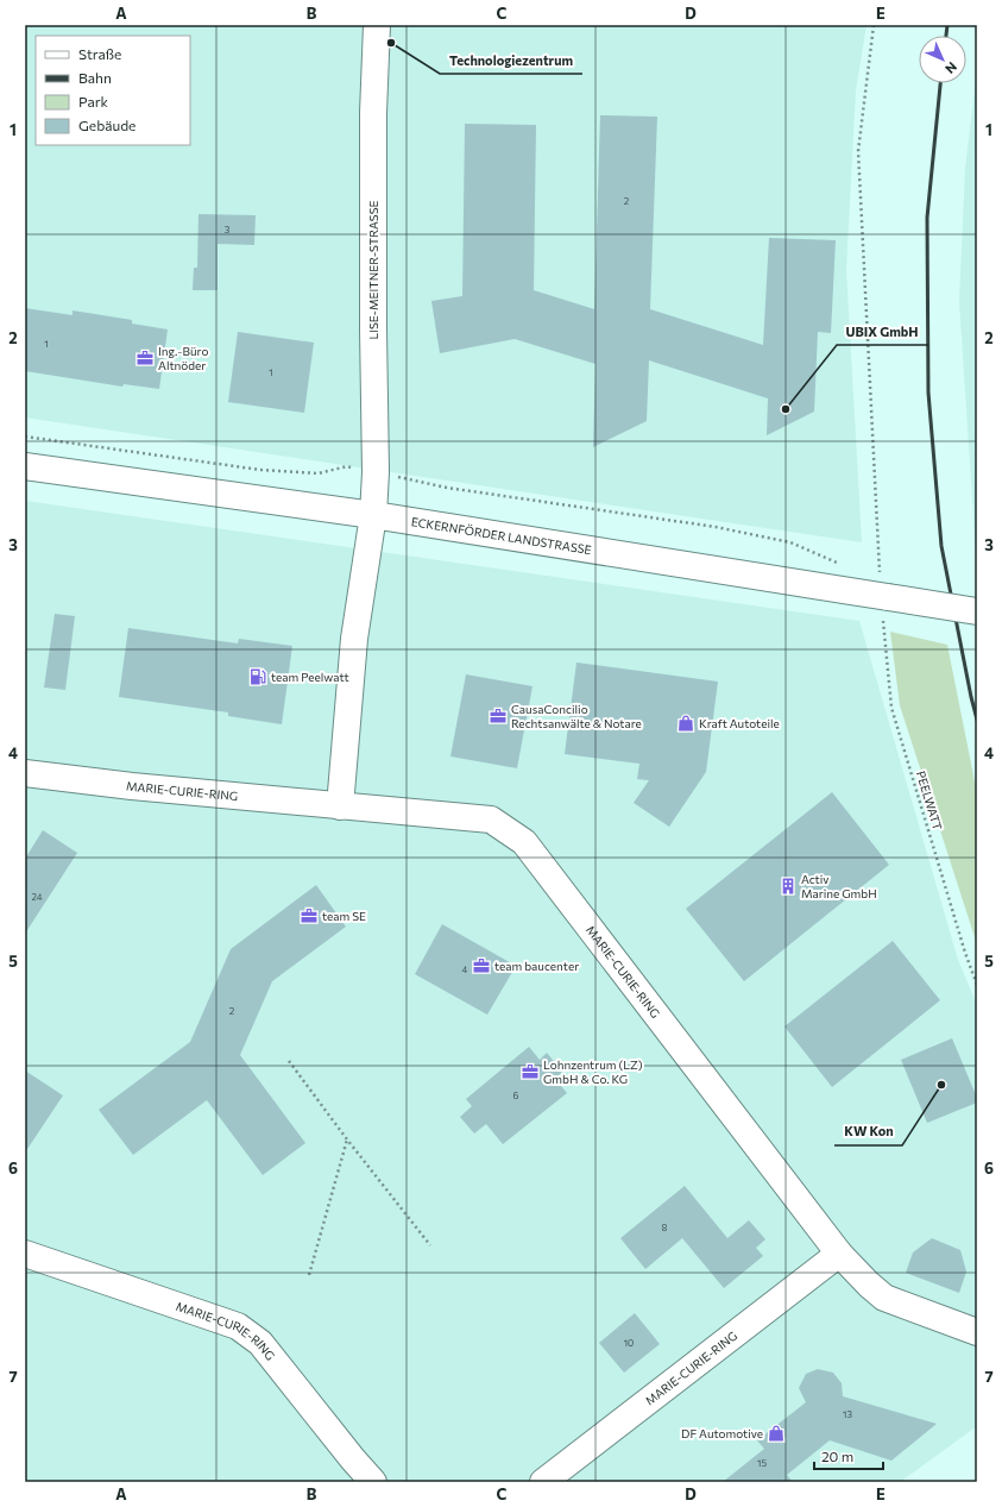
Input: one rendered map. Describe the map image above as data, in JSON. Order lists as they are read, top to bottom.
{
  "streets": {
    "street": ["LISE-MEITNER-STRASSE", "ECKERNFÖRDER LANDSTRASSE", "MARIE-CURIE-RING"],
    "path": ["PEELWATT"]
  },
  "crossings": [
    ["LISE-MEITNER-STRASSE", "ECKERNFÖRDER LANDSTRASSE"],
    ["ECKERNFÖRDER LANDSTRASSE", "PEELWATT"]
  ],
  "places": {
    "other": ["Technologiezentrum", "UBIX GmbH", "KW Kon"],
    "office": [
      "Ing.-Büro Altnöder",
      "CausaConcilio Rechtsanwälte & Notare",
      "team SE",
      "team baucenter",
      "Lohnzentrum (LZ) GmbH & Co. KG"
    ],
    "fuel station": ["team Peelwatt"],
    "shop": ["Kraft Autoteile", "DF Automotive"],
    "building": ["Activ Marine GmbH"]
  },
  "house_numbers": [
    "2",
    "3",
    "1",
    "1",
    "24",
    "4",
    "2",
    "6",
    "8",
    "10",
    "13",
    "15"
  ],
  "legend": [
    "Straße",
    "Bahn",
    "Park",
    "Gebäude"
  ],
  "scale_bar": "20 m",
  "north": "bottom right",
  "grid": {
    "columns": [
      "A",
      "B",
      "C",
      "D",
      "E"
    ],
    "rows": [
      "1",
      "2",
      "3",
      "4",
      "5",
      "6",
      "7"
    ]
  }
}
